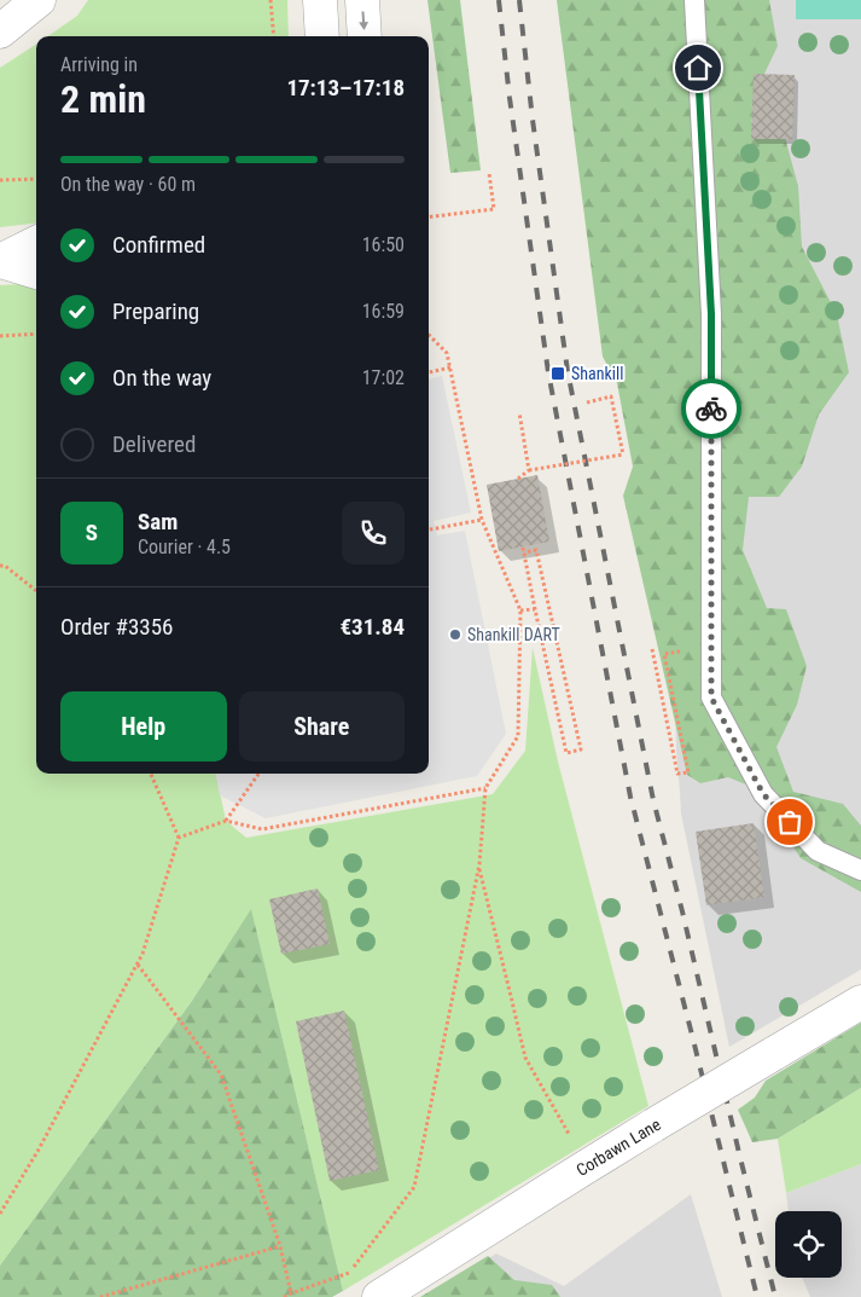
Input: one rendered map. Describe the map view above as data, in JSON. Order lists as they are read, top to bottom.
{
  "streets": {
    "street": ["Corbawn Lane"]
  },
  "places": {
    "transit": ["Shankill"],
    "other": ["Shankill DART"]
  },
  "page": {
    "heading": ["2 min", "Arriving in", "17:13–17:18"],
    "panel": [
      "Sam",
      "Courier · 4.5",
      "Order #3356",
      "€31.84"
    ],
    "bar": "On the way · 60 m",
    "list": [
      ["Confirmed", "16:50"],
      ["Preparing", "16:59"],
      ["On the way", "17:02"],
      "Delivered"
    ],
    "round": "S",
    "buttons": ["Help", "Share"]
  }
}
